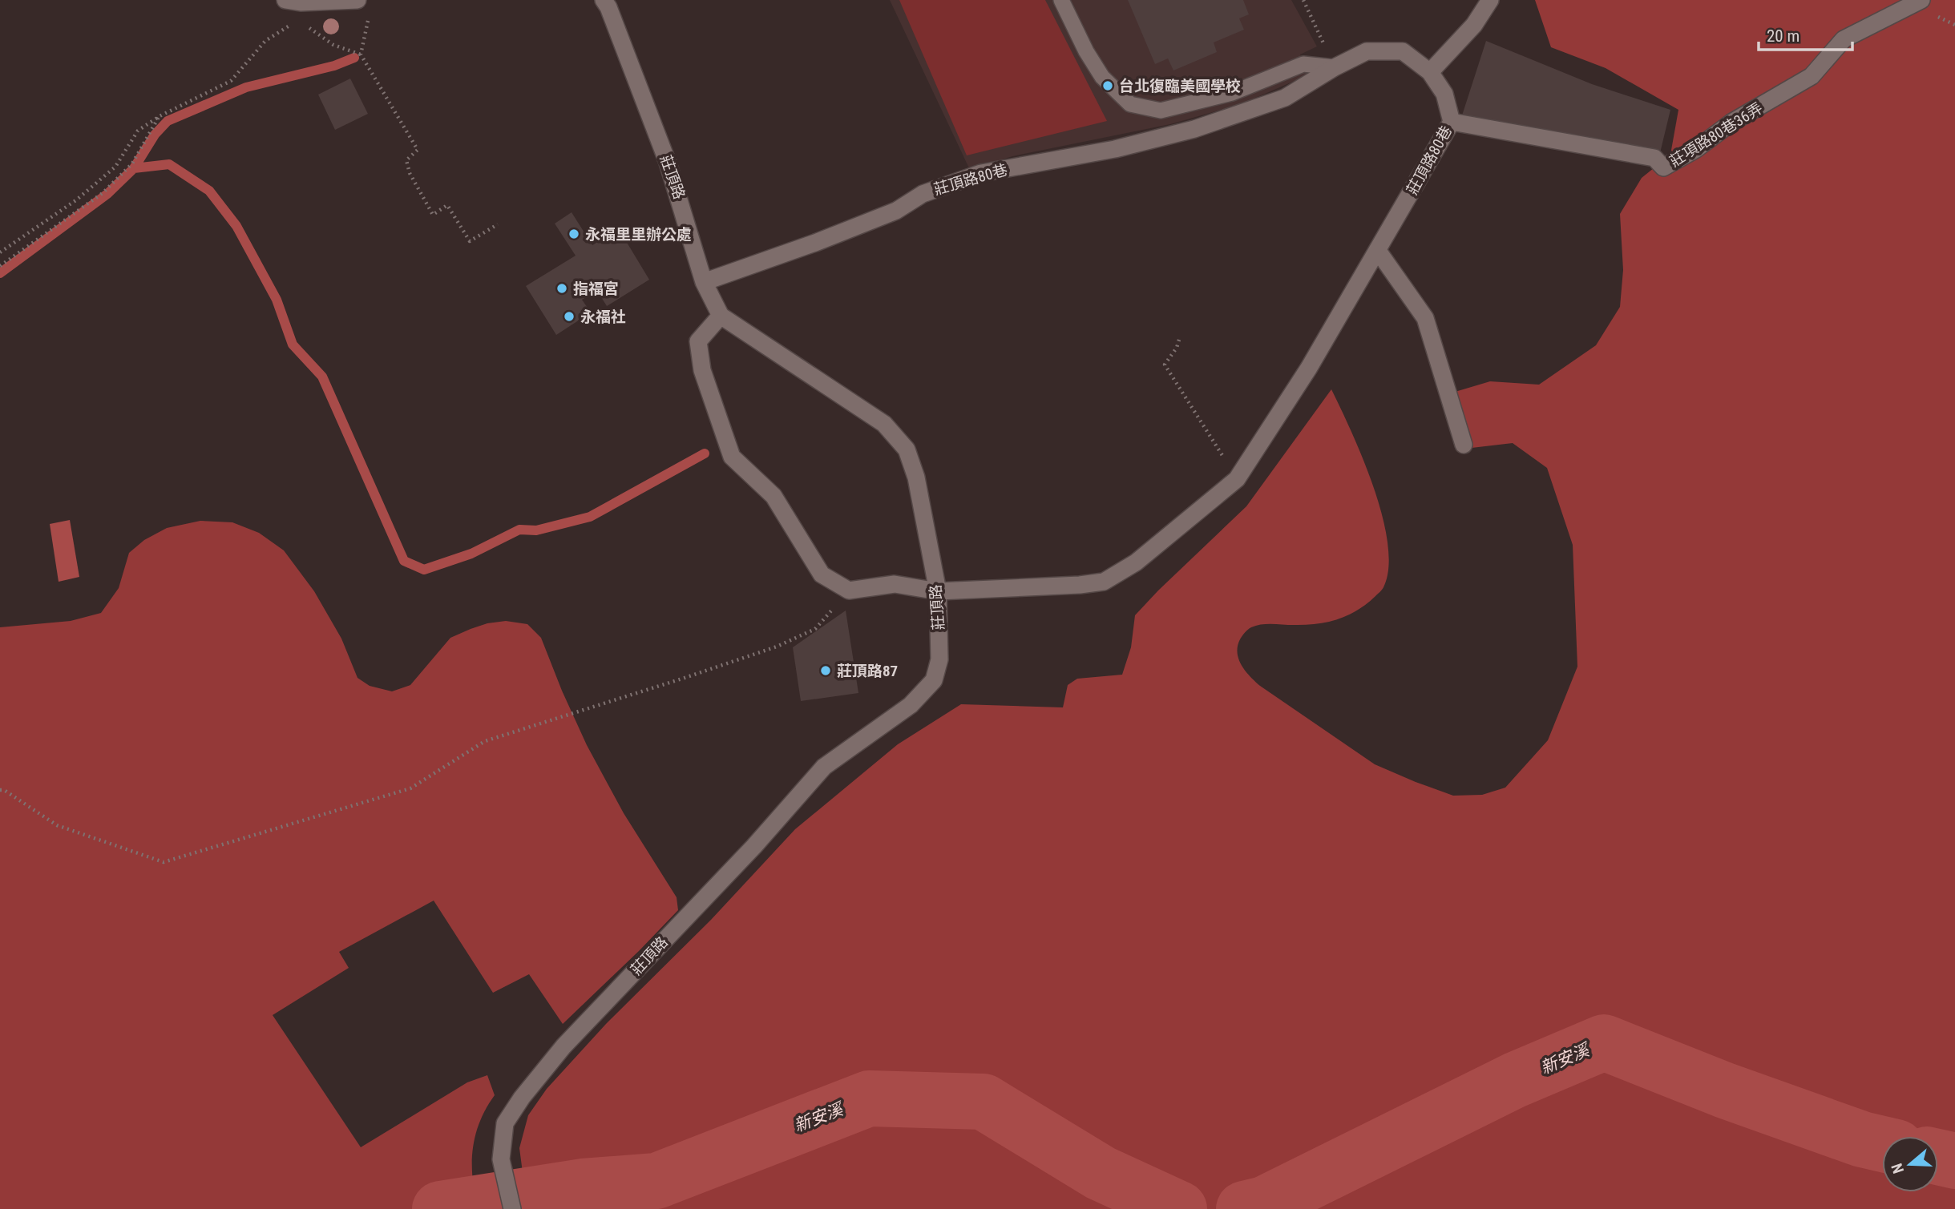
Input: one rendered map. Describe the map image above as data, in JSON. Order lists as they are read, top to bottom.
{
  "streets": {
    "street": ["莊項路80巷36弄", "莊頂路80巷", "莊頂路"]
  },
  "crossings": [
    ["莊項路80巷36弄", "莊頂路80巷"],
    ["莊頂路80巷", "莊頂路"]
  ],
  "water": ["新安溪"],
  "places": [
    "台北復臨美國學校",
    "永福里里辦公處",
    "指福宮",
    "永福社",
    "莊頂路87"
  ],
  "scale_bar": "20 m",
  "north": "left"
}
